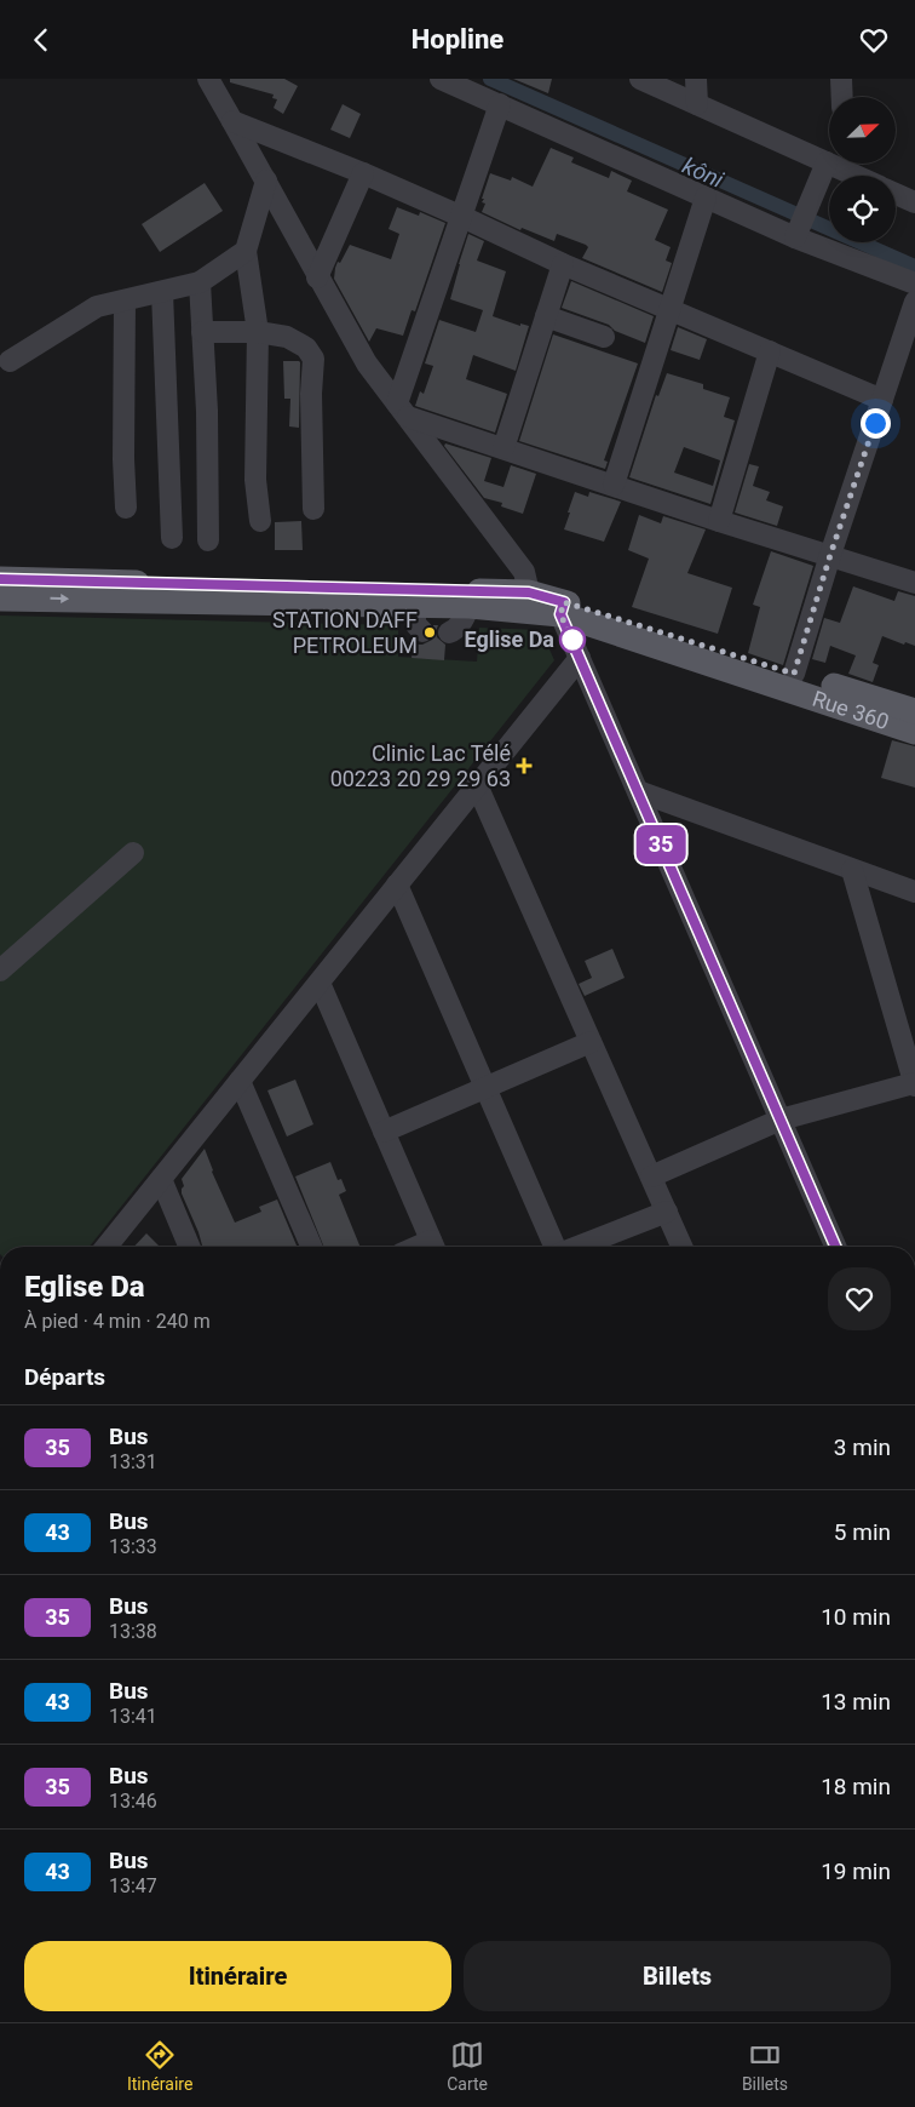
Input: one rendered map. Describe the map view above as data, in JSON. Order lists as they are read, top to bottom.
{
  "streets": {
    "main road": ["Rue 360"]
  },
  "water": ["kôni"],
  "places": {
    "other": ["STATION DAFF PETROLEUM", "Eglise Da"],
    "health": ["Clinic Lac Télé 00223 20 29 29 63"]
  },
  "lines": ["bus line 35"],
  "north": "top right",
  "page": {
    "header": "Hopline",
    "on_map": "35",
    "heading": [
      ["Eglise Da", "À pied · 4 min · 240 m"],
      "Départs"
    ],
    "list": [
      {
        "mark": "35",
        "name": "Bus",
        "note": "13:31",
        "value": "3 min"
      },
      {
        "mark": "43",
        "name": "Bus",
        "note": "13:33",
        "value": "5 min"
      },
      {
        "mark": "35",
        "name": "Bus",
        "note": "13:38",
        "value": "10 min"
      },
      {
        "mark": "43",
        "name": "Bus",
        "note": "13:41",
        "value": "13 min"
      },
      {
        "mark": "35",
        "name": "Bus",
        "note": "13:46",
        "value": "18 min"
      },
      {
        "mark": "43",
        "name": "Bus",
        "note": "13:47",
        "value": "19 min"
      }
    ],
    "buttons": ["Itinéraire", "Billets"],
    "tabs": ["Itinéraire", "Carte", "Billets"]
  }
}
